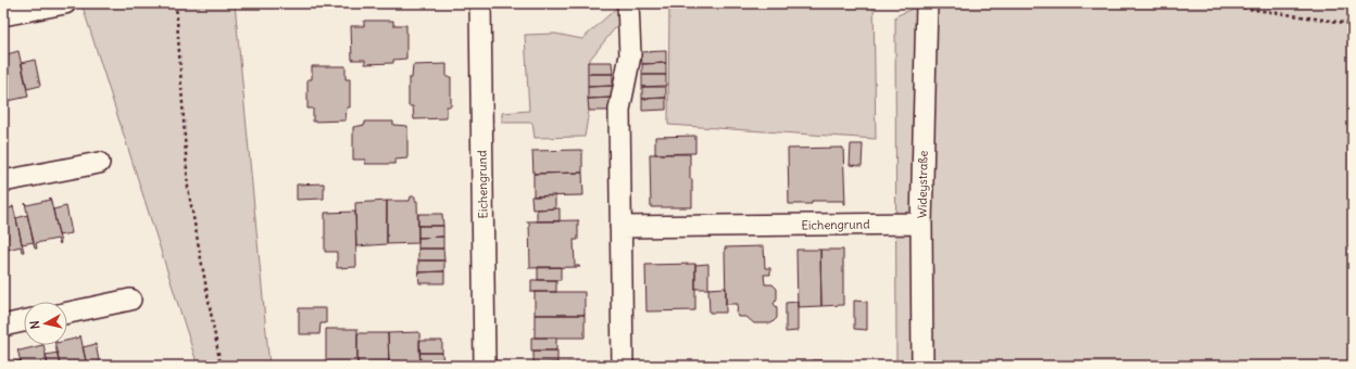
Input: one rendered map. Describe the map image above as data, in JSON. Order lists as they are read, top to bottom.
{
  "streets": {
    "street": ["Eichengrund", "Wideystraße"]
  },
  "crossings": [
    ["Eichengrund", "Wideystraße"]
  ],
  "north": "left"
}
